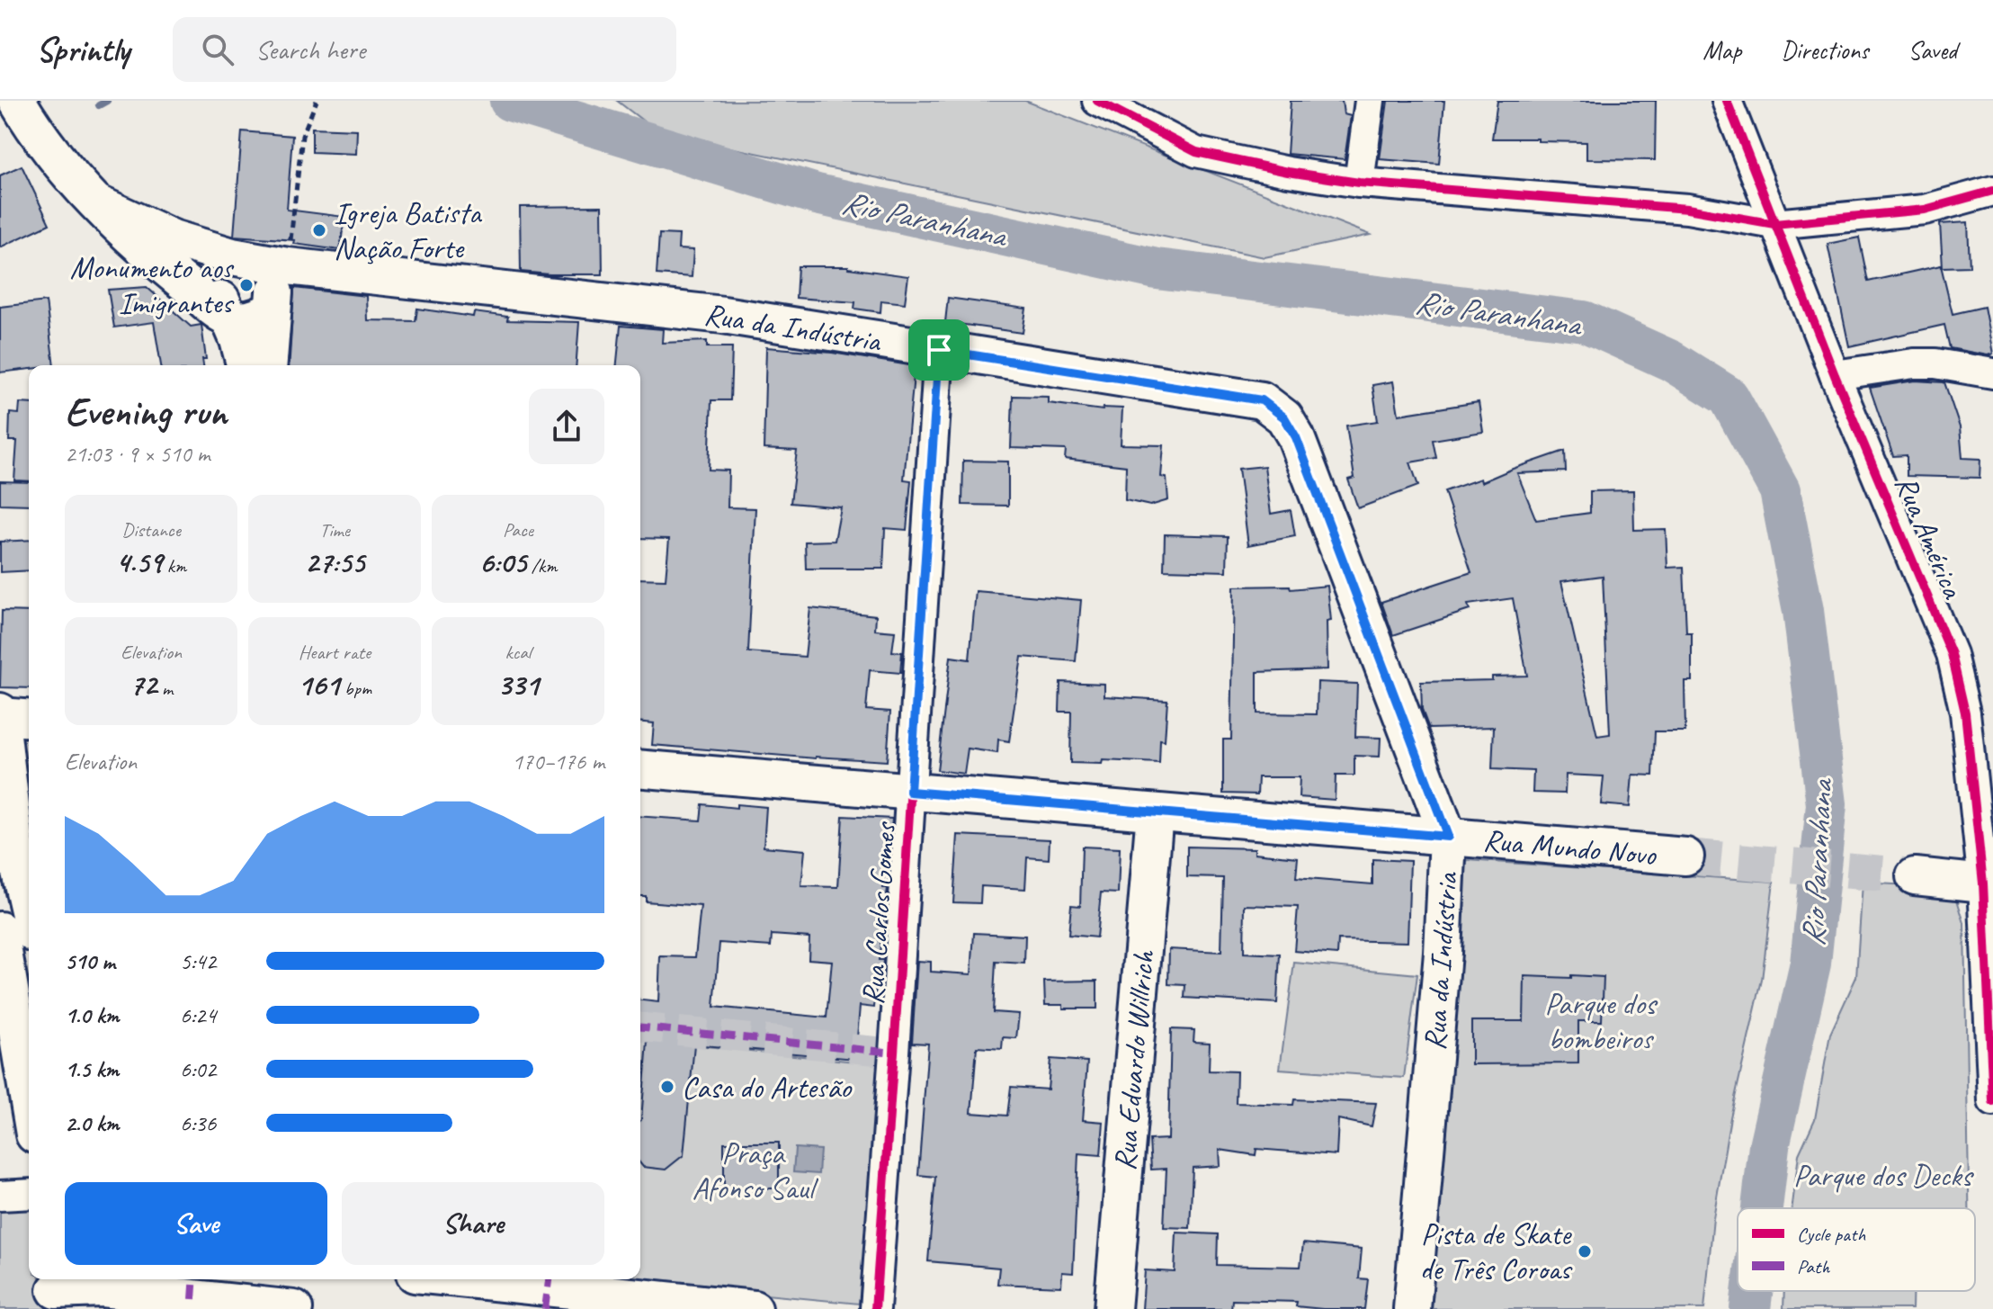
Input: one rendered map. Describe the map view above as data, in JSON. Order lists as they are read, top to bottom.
{
  "streets": {
    "main road": ["Rua da Indústria", "Rua Mundo Novo", "Rua Eduardo Willrich"],
    "street": ["Rua América", "Rua Carlos Gomes"]
  },
  "crossings": [
    ["Rua da Indústria", "Rua Mundo Novo"],
    ["Rua da Indústria", "Rua Carlos Gomes"],
    ["Rua Mundo Novo", "Rua Carlos Gomes"],
    ["Rua Mundo Novo", "Rua Eduardo Willrich"]
  ],
  "water": ["Rio Paranhana"],
  "parks": ["Parque dos bombeiros", "Praça Afonso Saul", "Parque dos Decks"],
  "places": [
    "Igreja Batista Nação Forte",
    "Monumento aos Imigrantes",
    "Casa do Artesão",
    "Pista de Skate de Três Coroas"
  ],
  "legend": ["Cycle path", "Path"],
  "page": {
    "header": "Sprintly",
    "search": "Search here",
    "nav": ["Map", "Directions", "Saved"],
    "heading": ["Evening run", "21:03 · 9 × 510 m"],
    "stats": [
      ["Distance", "4.59 km"],
      ["Time", "27:55"],
      ["Pace", "6:05 /km"],
      ["Elevation", "72 m"],
      ["Heart rate", "161 bpm"],
      ["kcal", "331"]
    ],
    "chart": ["Elevation", "170–176 m"],
    "list": [
      {
        "name": "510 m",
        "note": "5:42"
      },
      {
        "name": "1.0 km",
        "note": "6:24"
      },
      {
        "name": "1.5 km",
        "note": "6:02"
      },
      {
        "name": "2.0 km",
        "note": "6:36"
      }
    ],
    "buttons": ["Save", "Share"]
  }
}
